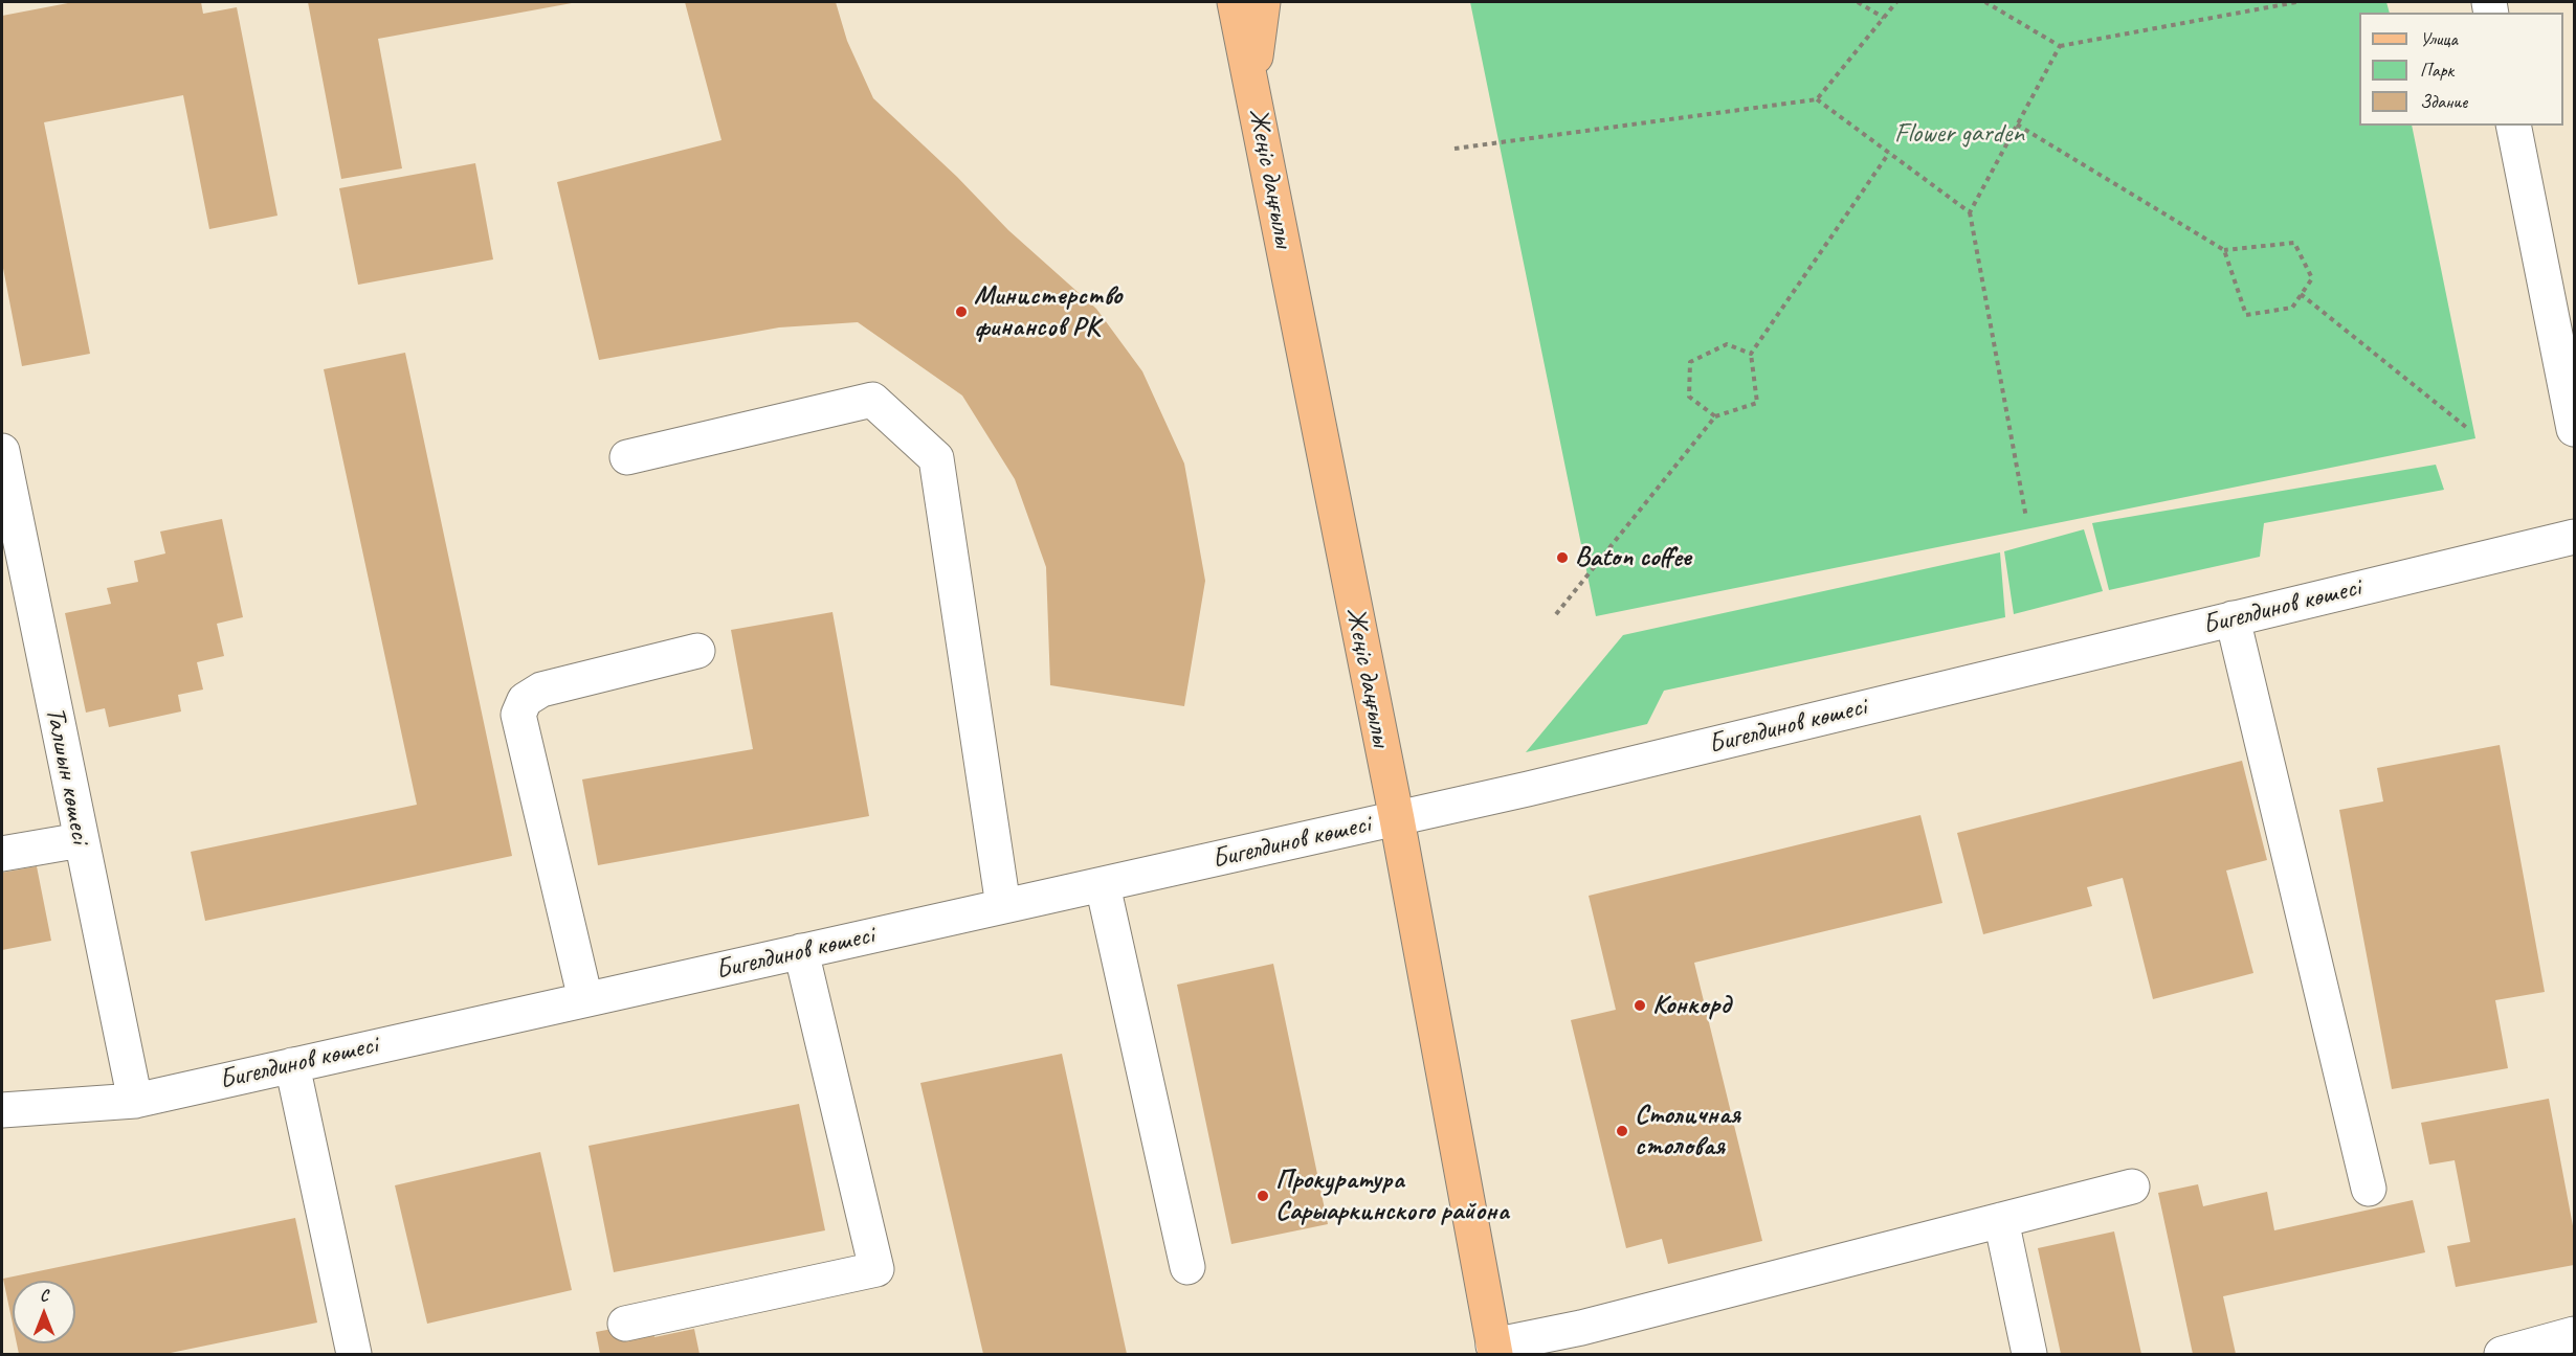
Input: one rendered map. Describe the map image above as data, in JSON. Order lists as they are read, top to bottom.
{
  "streets": {
    "main road": ["Жеңіс даңғылы"],
    "street": ["Бигелдинов көшесі", "Талшын көшесі"]
  },
  "crossings": [
    ["Жеңіс даңғылы", "Бигелдинов көшесі"],
    ["Бигелдинов көшесі", "Талшын көшесі"]
  ],
  "parks": ["Flower garden"],
  "places": [
    "Министерство финансов РК",
    "Baton coffee",
    "Конкорд",
    "Столичная столовая",
    "Прокуратура Сарыаркинского района"
  ],
  "legend": ["Улица", "Парк", "Здание"],
  "north": "top"
}
